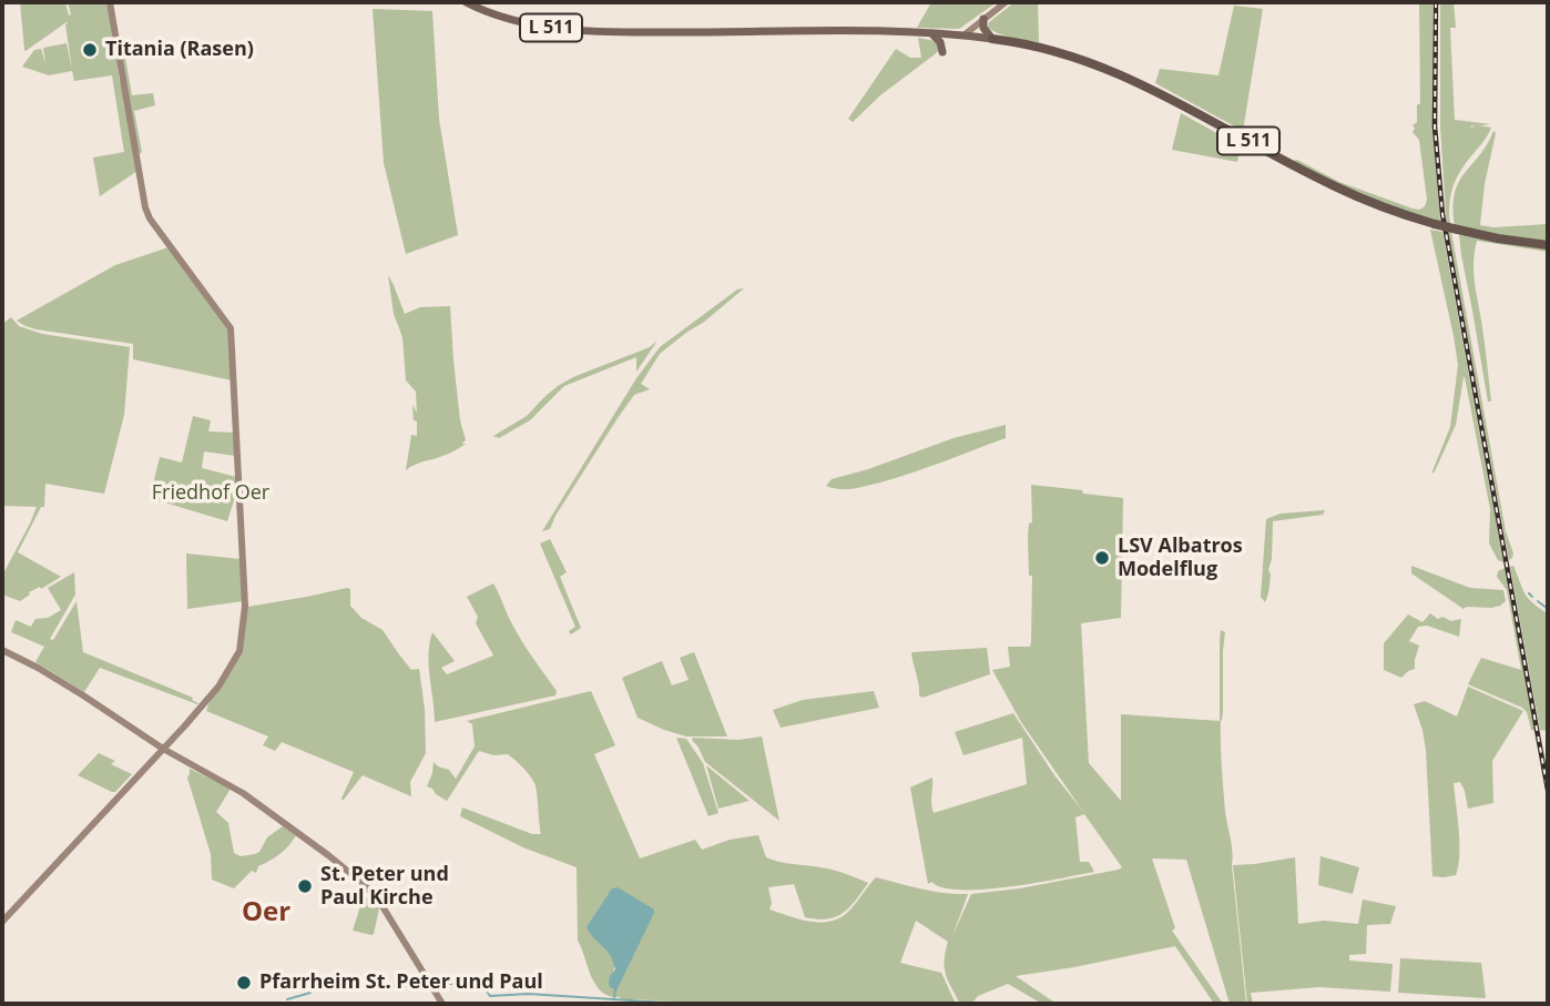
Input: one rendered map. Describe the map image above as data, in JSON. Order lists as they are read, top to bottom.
{
  "streets": {
    "highway": ["L 511"]
  },
  "districts": ["Oer"],
  "parks": ["Friedhof Oer"],
  "places": [
    "Titania (Rasen)",
    "LSV Albatros Modelflug",
    "St. Peter und Paul Kirche",
    "Pfarrheim St. Peter und Paul"
  ]
}
